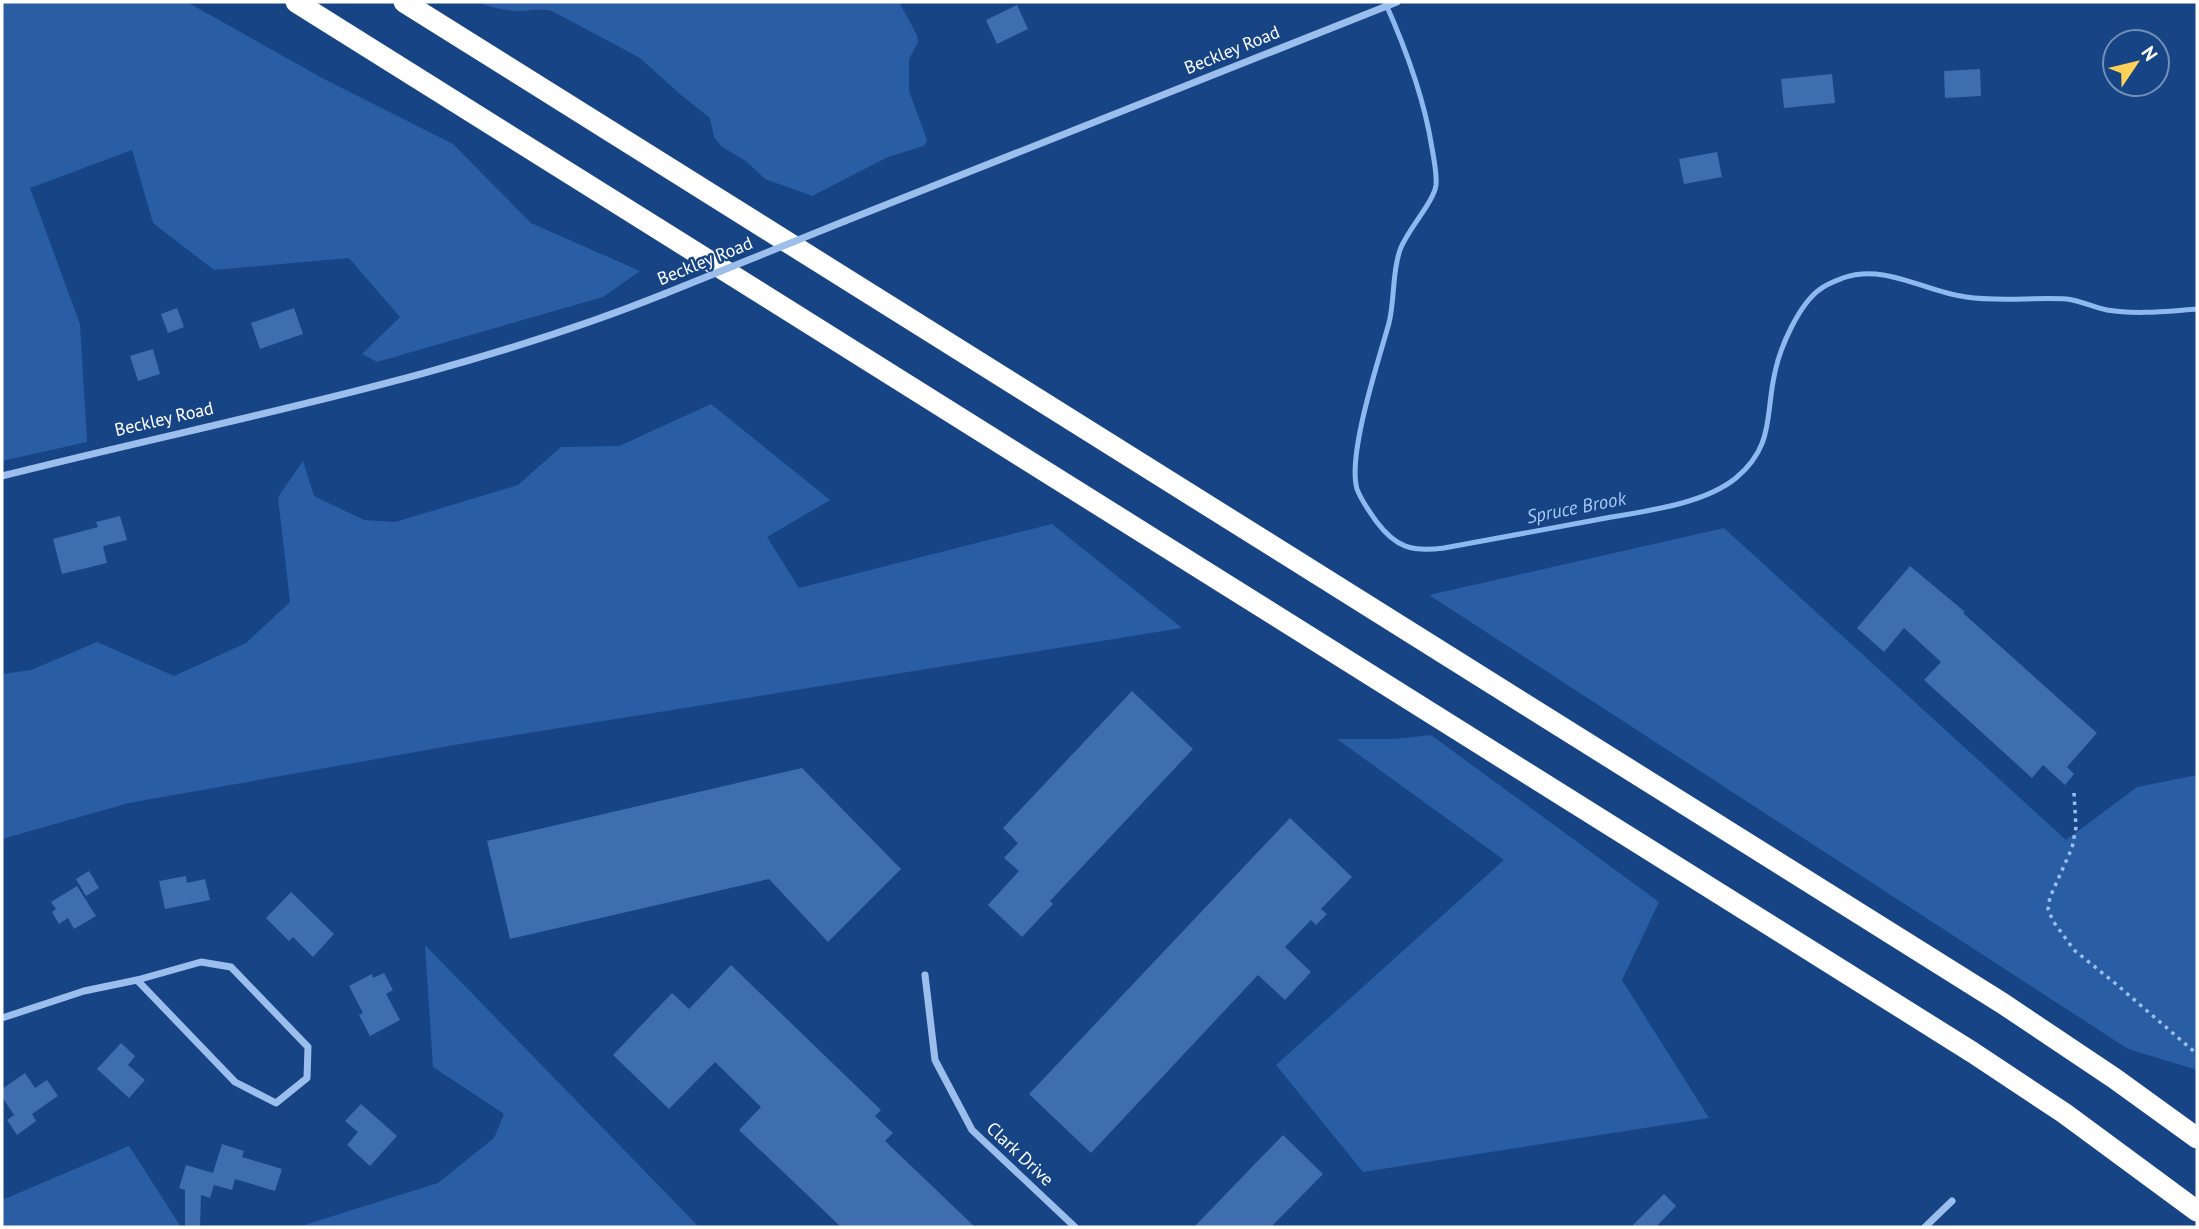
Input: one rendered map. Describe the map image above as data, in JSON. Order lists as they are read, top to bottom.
{
  "streets": {
    "street": ["Beckley Road", "Clark Drive"]
  },
  "water": ["Spruce Brook"],
  "north": "top right"
}
